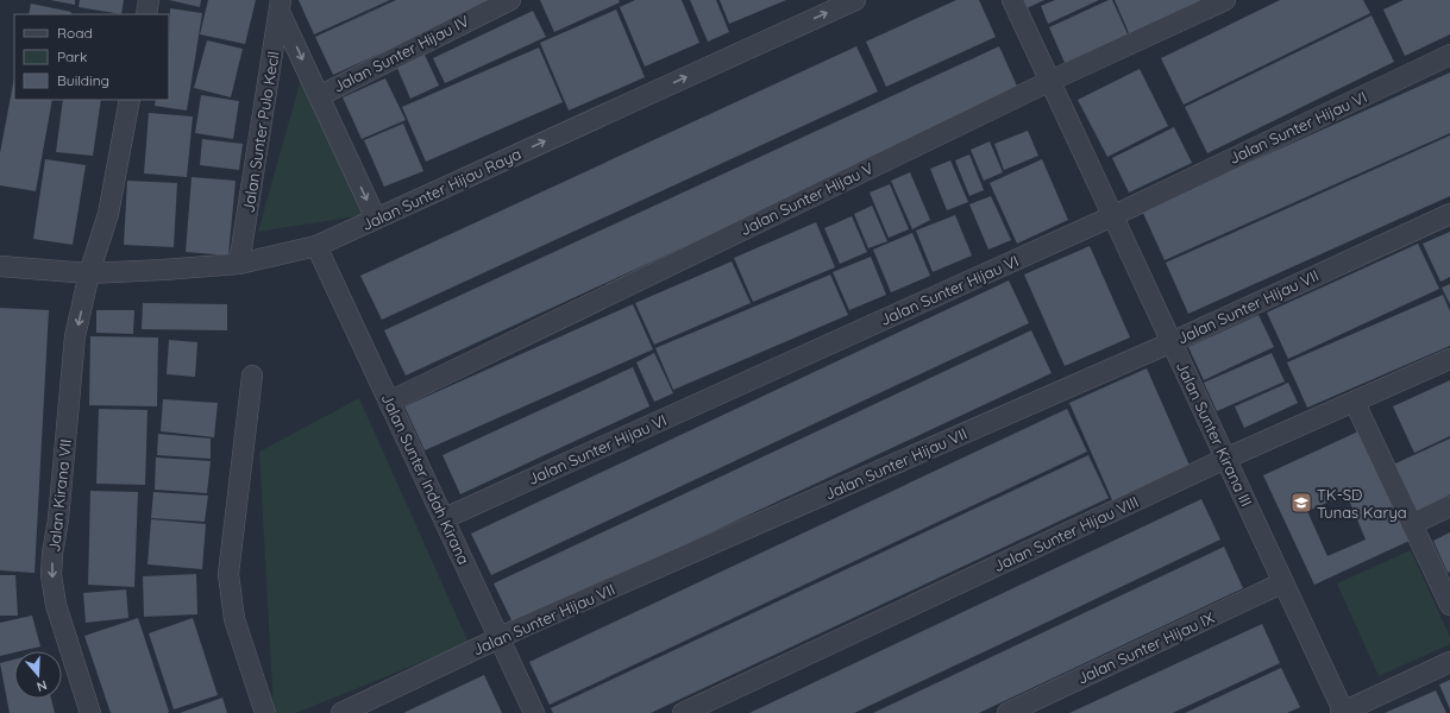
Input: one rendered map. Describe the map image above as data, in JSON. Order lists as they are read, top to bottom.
{
  "streets": {
    "street": [
      "Jalan Sunter Hijau IV",
      "Jalan Sunter Hijau VI",
      "Jalan Sunter Pulo Kecil",
      "Jalan Sunter Hijau Raya",
      "Jalan Sunter Hijau V",
      "Jalan Sunter Hijau VII",
      "Jalan Sunter Kirana III",
      "Jalan Sunter Indah Kirana",
      "Jalan Kirana VII",
      "Jalan Sunter Hijau VIII",
      "Jalan Sunter Hijau IX"
    ]
  },
  "crossings": [
    ["Jalan Sunter Hijau IV", "Jalan Sunter Pulo Kecil"],
    ["Jalan Sunter Hijau IV", "Jalan Sunter Hijau Raya"],
    ["Jalan Sunter Hijau VI", "Jalan Sunter Kirana III"],
    ["Jalan Sunter Hijau VI", "Jalan Sunter Indah Kirana"],
    ["Jalan Sunter Pulo Kecil", "Jalan Sunter Hijau Raya"],
    ["Jalan Sunter Hijau Raya", "Jalan Sunter Indah Kirana"],
    ["Jalan Sunter Hijau Raya", "Jalan Kirana VII"],
    ["Jalan Sunter Hijau V", "Jalan Sunter Kirana III"],
    ["Jalan Sunter Hijau V", "Jalan Sunter Indah Kirana"],
    ["Jalan Sunter Hijau VII", "Jalan Sunter Kirana III"],
    ["Jalan Sunter Hijau VII", "Jalan Sunter Indah Kirana"],
    ["Jalan Sunter Kirana III", "Jalan Sunter Hijau VIII"],
    ["Jalan Sunter Kirana III", "Jalan Sunter Hijau IX"]
  ],
  "one_way": ["Jalan Sunter Hijau IV", "Jalan Sunter Hijau Raya"],
  "places": {
    "school or university": ["TK-SD Tunas Karya"]
  },
  "legend": ["Road", "Park", "Building"],
  "north": "bottom"
}
